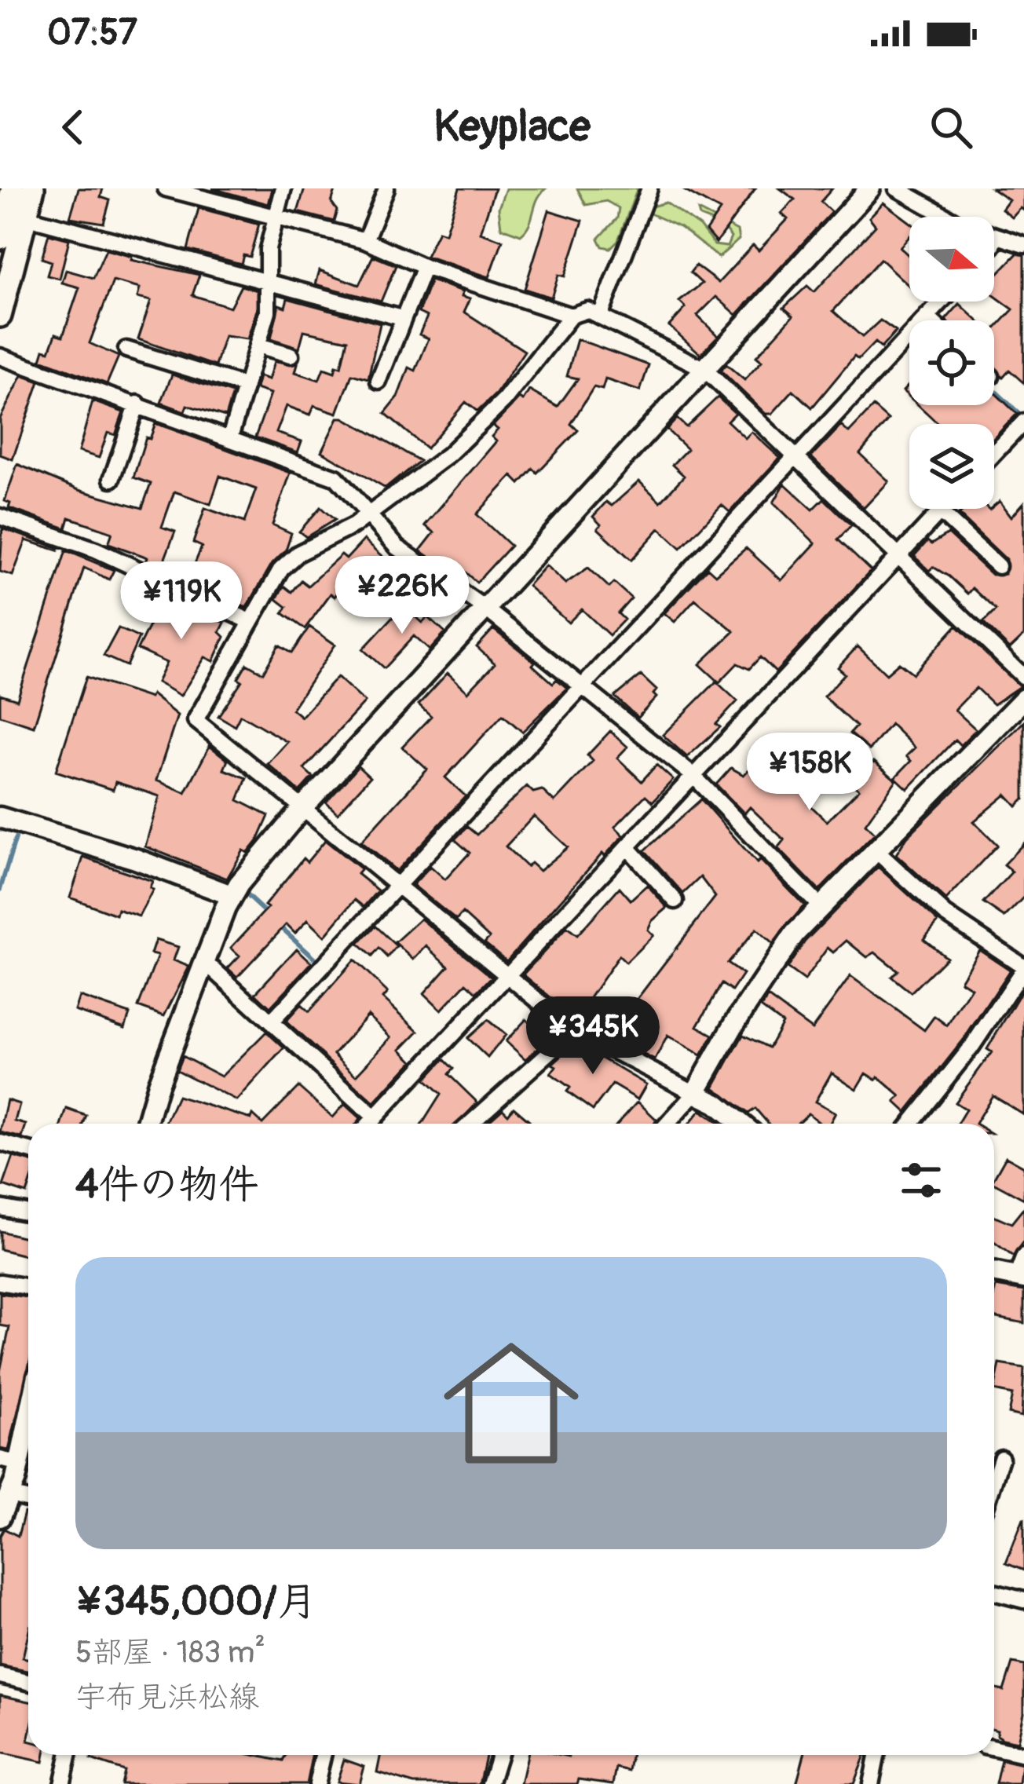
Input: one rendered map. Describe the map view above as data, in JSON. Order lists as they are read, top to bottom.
{
  "north": "right",
  "page": {
    "status": "07:57",
    "header": "Keyplace",
    "price": [
      "¥226K",
      "¥119K",
      "¥158K",
      "¥345K"
    ],
    "heading": "4件の物件",
    "list": [
      {
        "name": "¥345,000/月",
        "note": "5部屋 · 183 m² · 宇布見浜松線"
      }
    ]
  }
}
